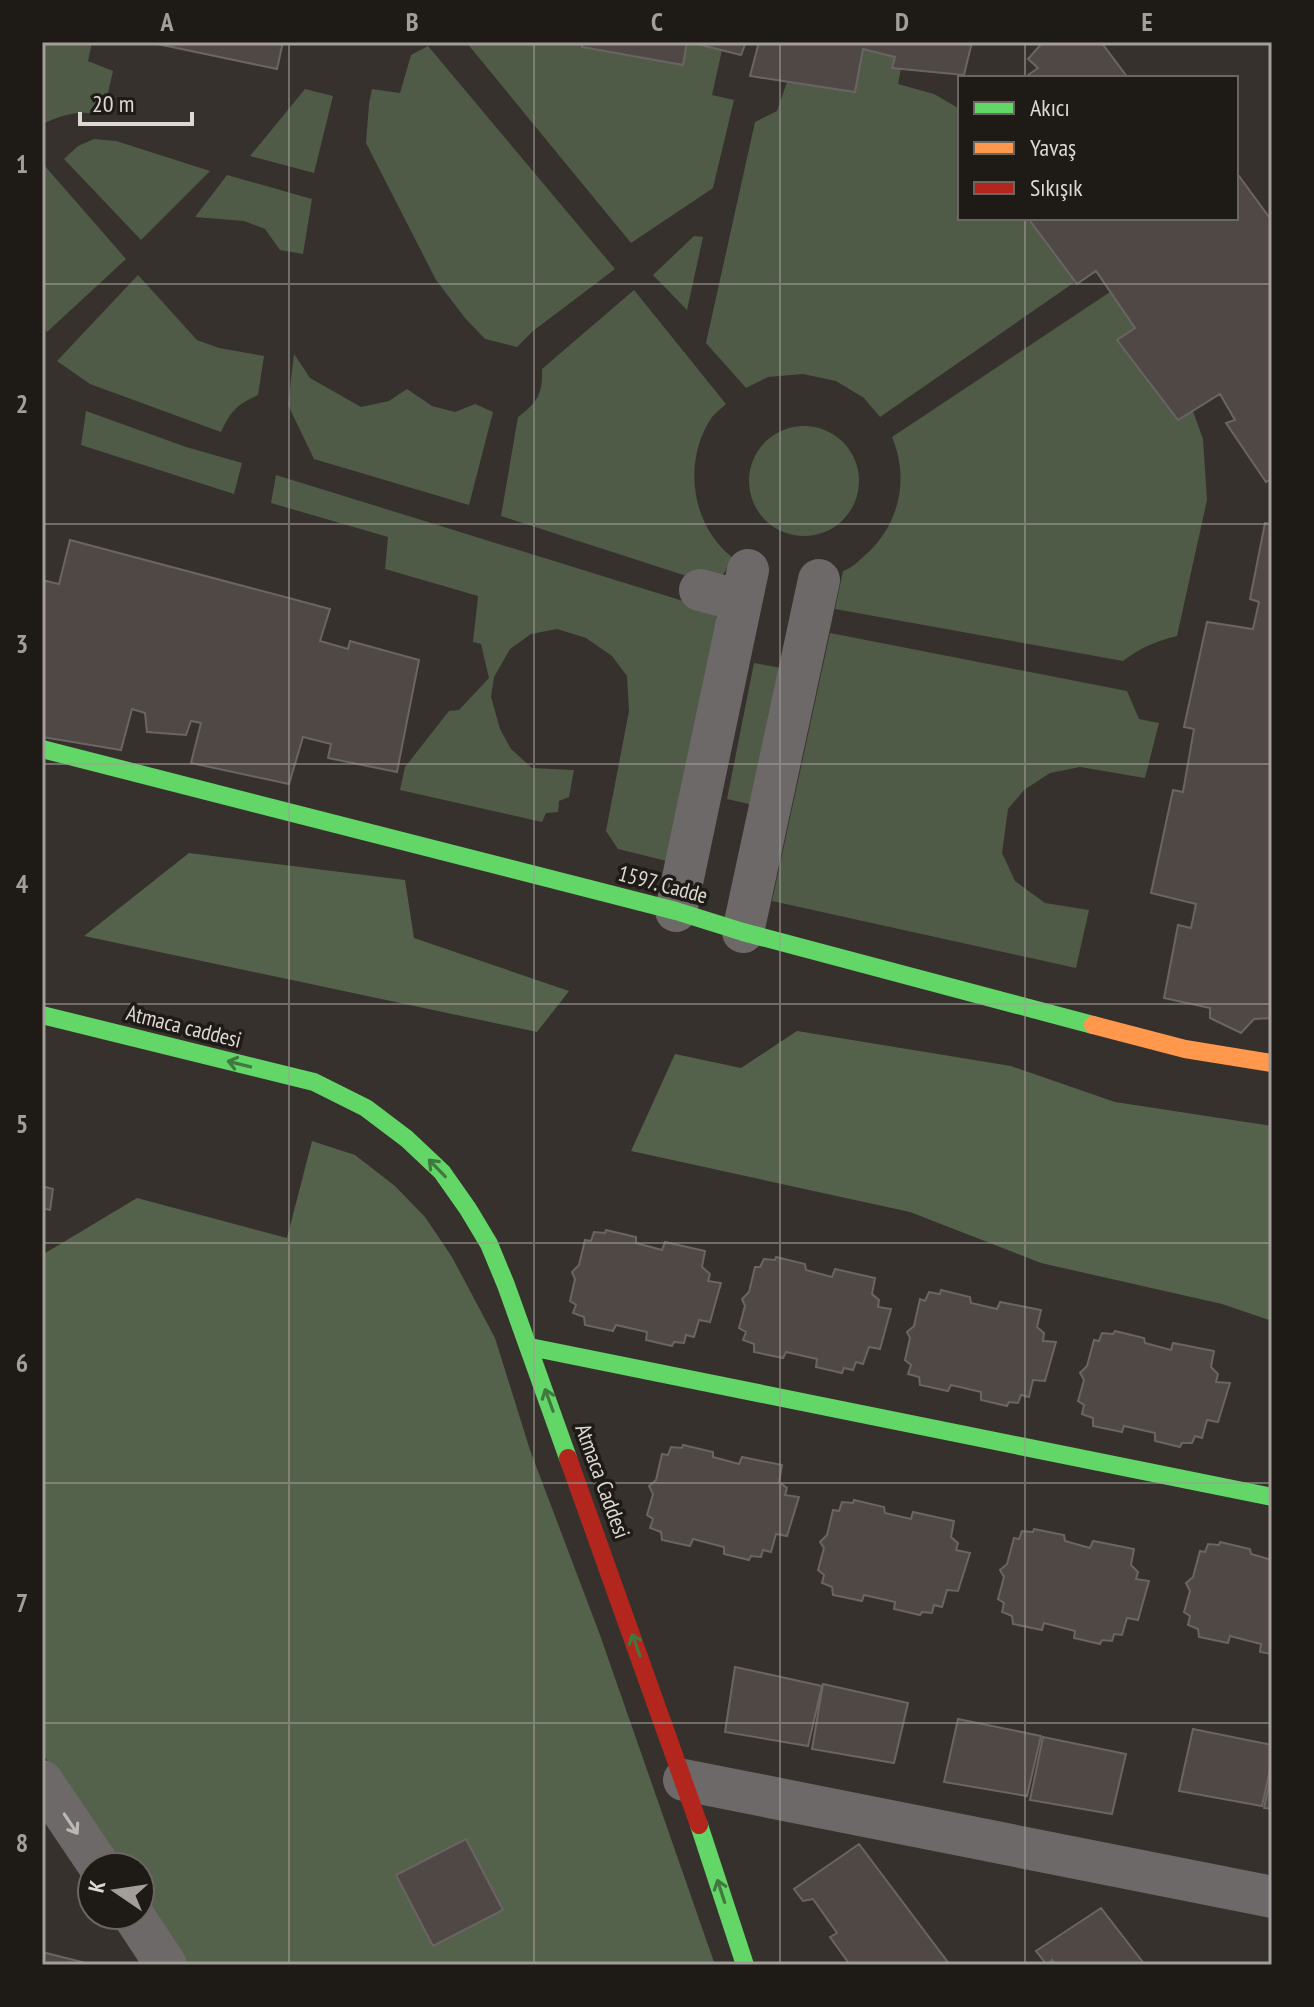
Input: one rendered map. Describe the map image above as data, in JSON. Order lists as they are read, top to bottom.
{
  "streets": {
    "street": ["1597. Cadde", "Atmaca caddesi", "Atmaca Caddesi"]
  },
  "crossings": [
    ["Atmaca caddesi", "Atmaca Caddesi"]
  ],
  "one_way": ["Atmaca caddesi", "Atmaca Caddesi"],
  "legend": ["Akıcı", "Yavaş", "Sıkışık"],
  "scale_bar": "20 m",
  "north": "left",
  "grid": {
    "columns": [
      "A",
      "B",
      "C",
      "D",
      "E"
    ],
    "rows": [
      "1",
      "2",
      "3",
      "4",
      "5",
      "6",
      "7",
      "8"
    ]
  }
}
